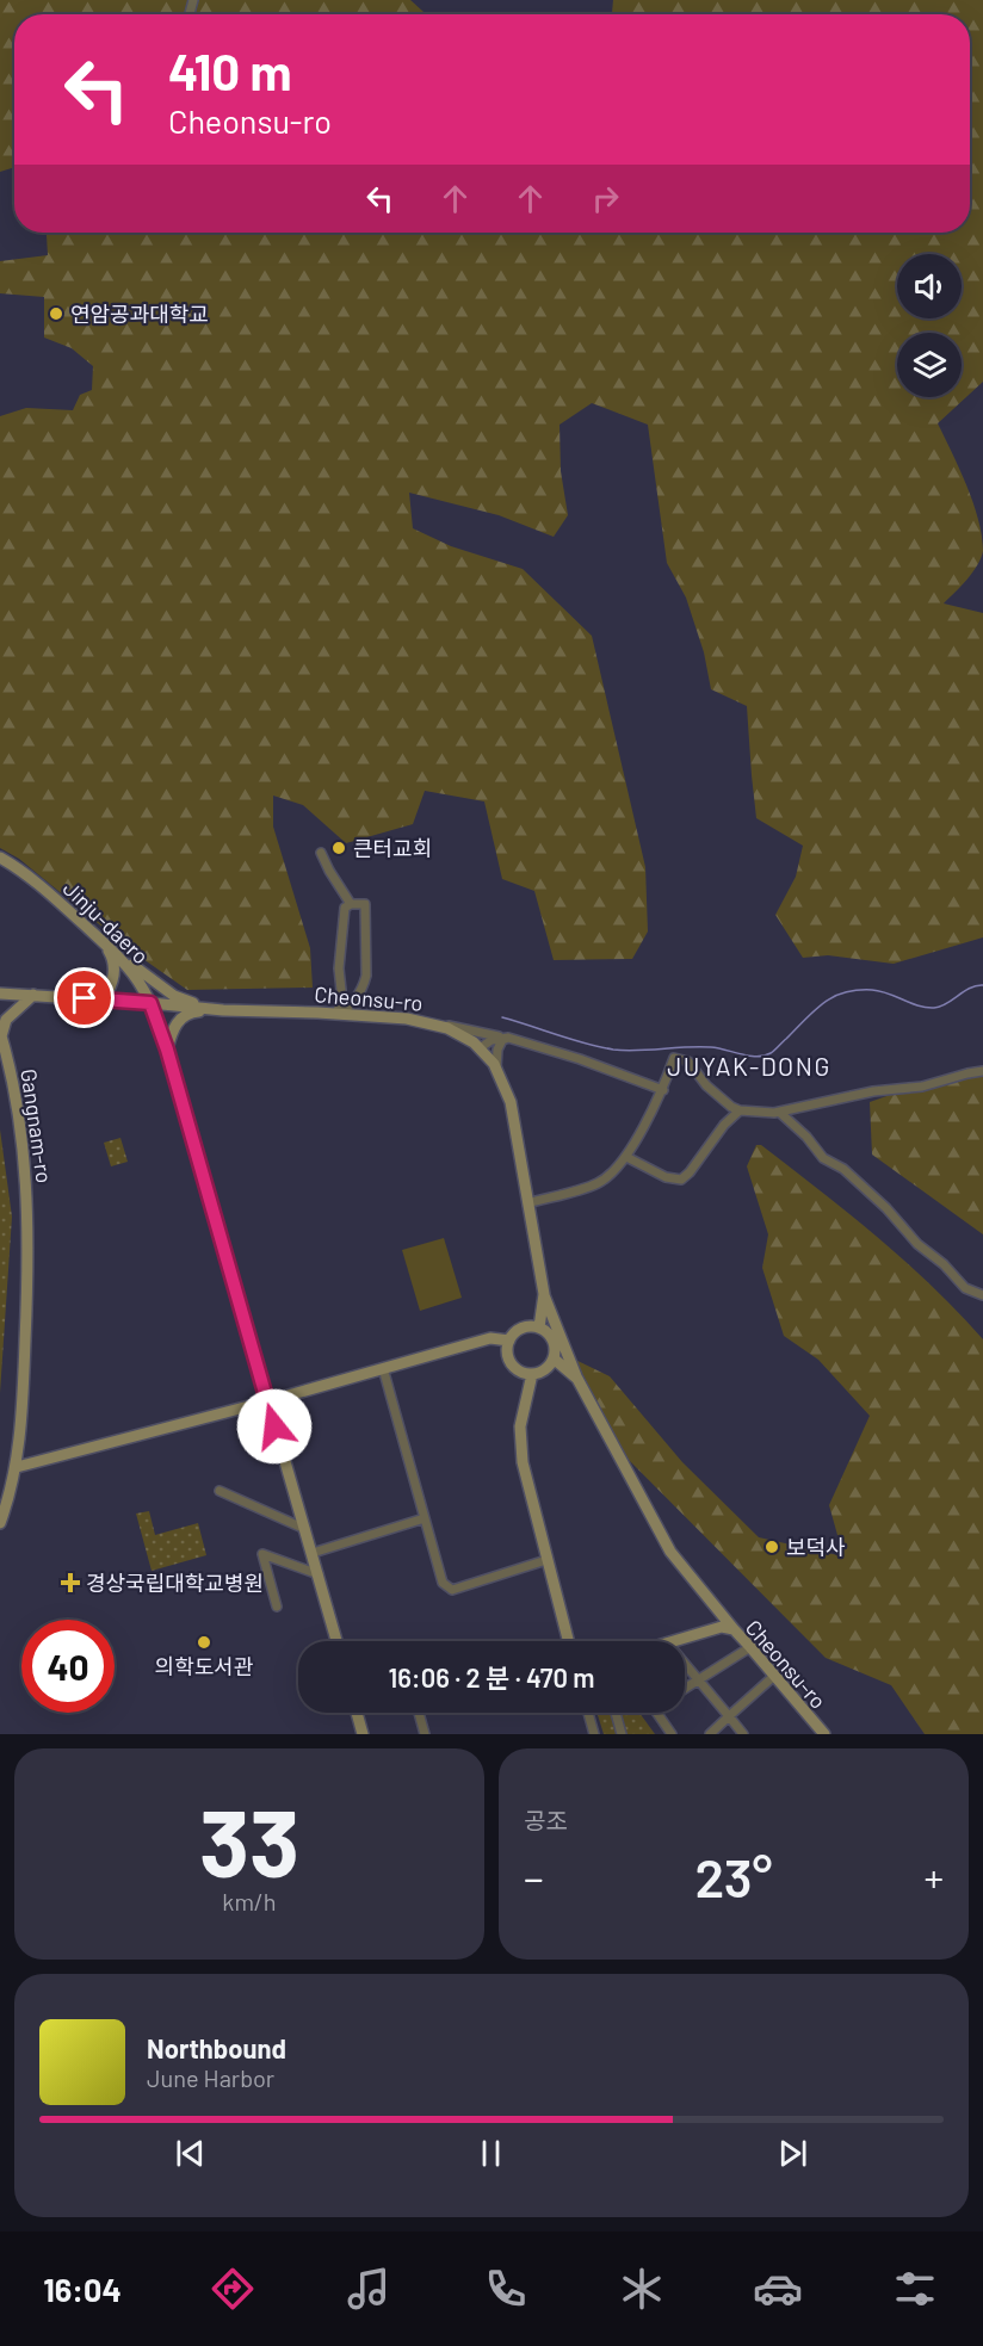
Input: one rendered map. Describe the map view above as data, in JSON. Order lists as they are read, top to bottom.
{
  "streets": {
    "street": ["Jinju-daero", "Cheonsu-ro", "Gangnam-ro"]
  },
  "crossings": [
    ["Jinju-daero", "Cheonsu-ro"]
  ],
  "districts": ["JUYAK-DONG"],
  "places": {
    "other": [
      "연암공과대학교",
      "큰터교회",
      "보덕사",
      "의학도서관"
    ],
    "health": ["경상국립대학교병원"]
  },
  "page": {
    "turn": ["410 m", "Cheonsu-ro"],
    "limit": "40",
    "trip": "16:06 · 2 분 · 470 m",
    "tile": [
      ["33", "km/h"],
      "공조"
    ],
    "heat": ["−", "23°", "+"],
    "song": ["Northbound", "June Harbor"],
    "tabs": "16:04"
  }
}
